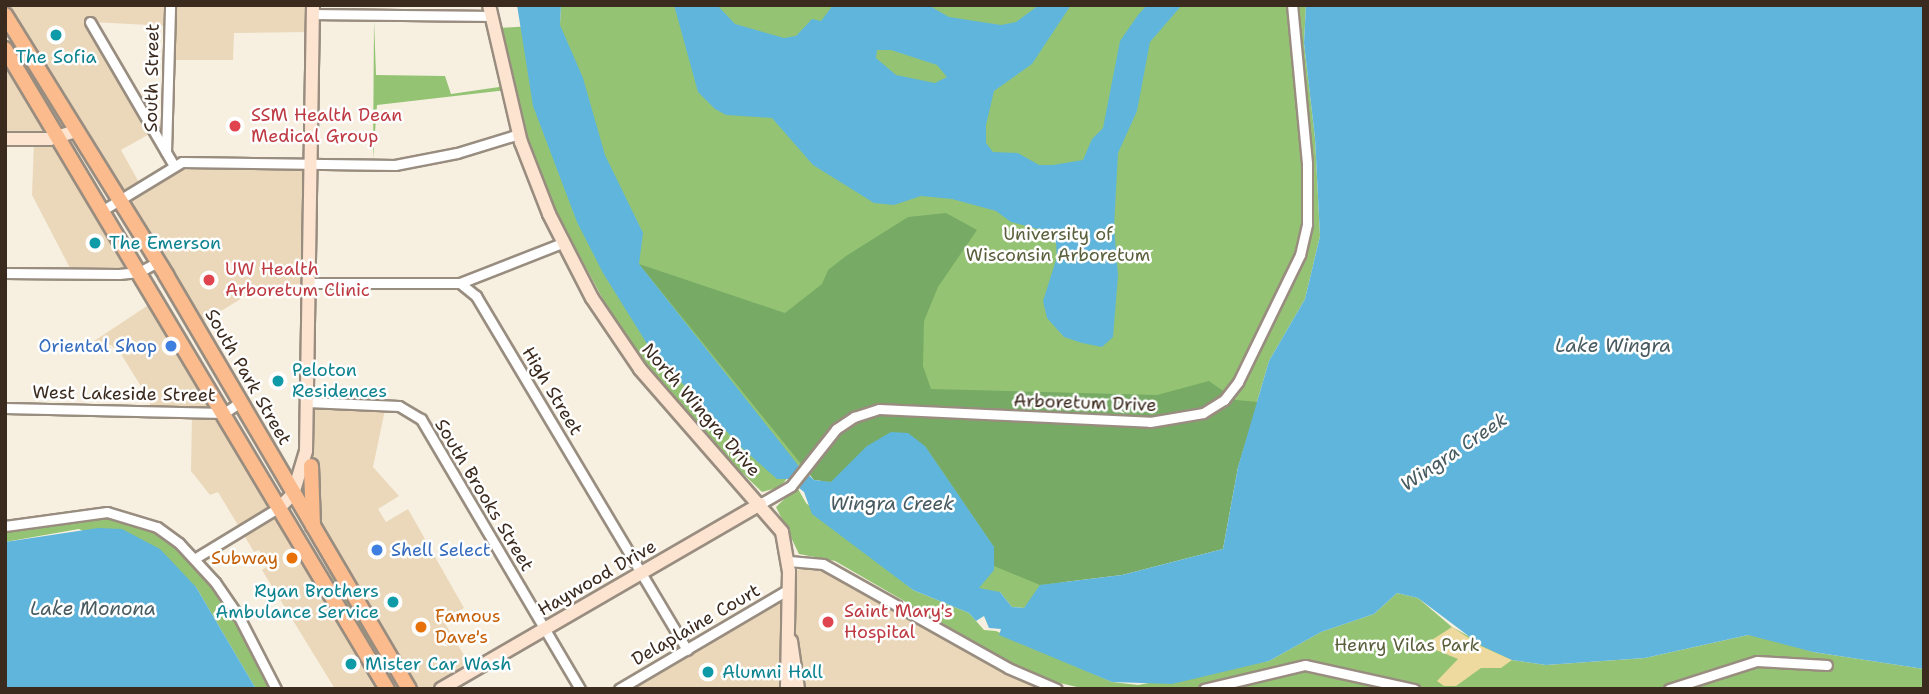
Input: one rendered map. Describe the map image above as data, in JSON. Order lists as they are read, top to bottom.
{
  "streets": {
    "main road": ["South Park Street"],
    "street": [
      "South Street",
      "High Street",
      "West Lakeside Street",
      "Arboretum Drive",
      "North Wingra Drive",
      "South Brooks Street",
      "Haywood Drive",
      "Delaplaine Court"
    ]
  },
  "crossings": [
    ["South Park Street", "West Lakeside Street"],
    ["High Street", "Haywood Drive"],
    ["High Street", "Delaplaine Court"],
    ["Arboretum Drive", "North Wingra Drive"],
    ["Arboretum Drive", "Haywood Drive"],
    ["North Wingra Drive", "Haywood Drive"],
    ["South Brooks Street", "Haywood Drive"]
  ],
  "water": ["Lake Wingra", "Wingra Creek", "Lake Monona"],
  "parks": ["University of Wisconsin Arboretum", "Henry Vilas Park"],
  "places": [
    "The Sofia",
    "SSM Health Dean Medical Group",
    "The Emerson",
    "UW Health Arboretum Clinic",
    "Oriental Shop",
    "Peloton Residences",
    "Shell Select",
    "Subway",
    "Ryan Brothers Ambulance Service",
    "Saint Mary's Hospital",
    "Famous Dave's",
    "Mister Car Wash",
    "Alumni Hall"
  ]
}
